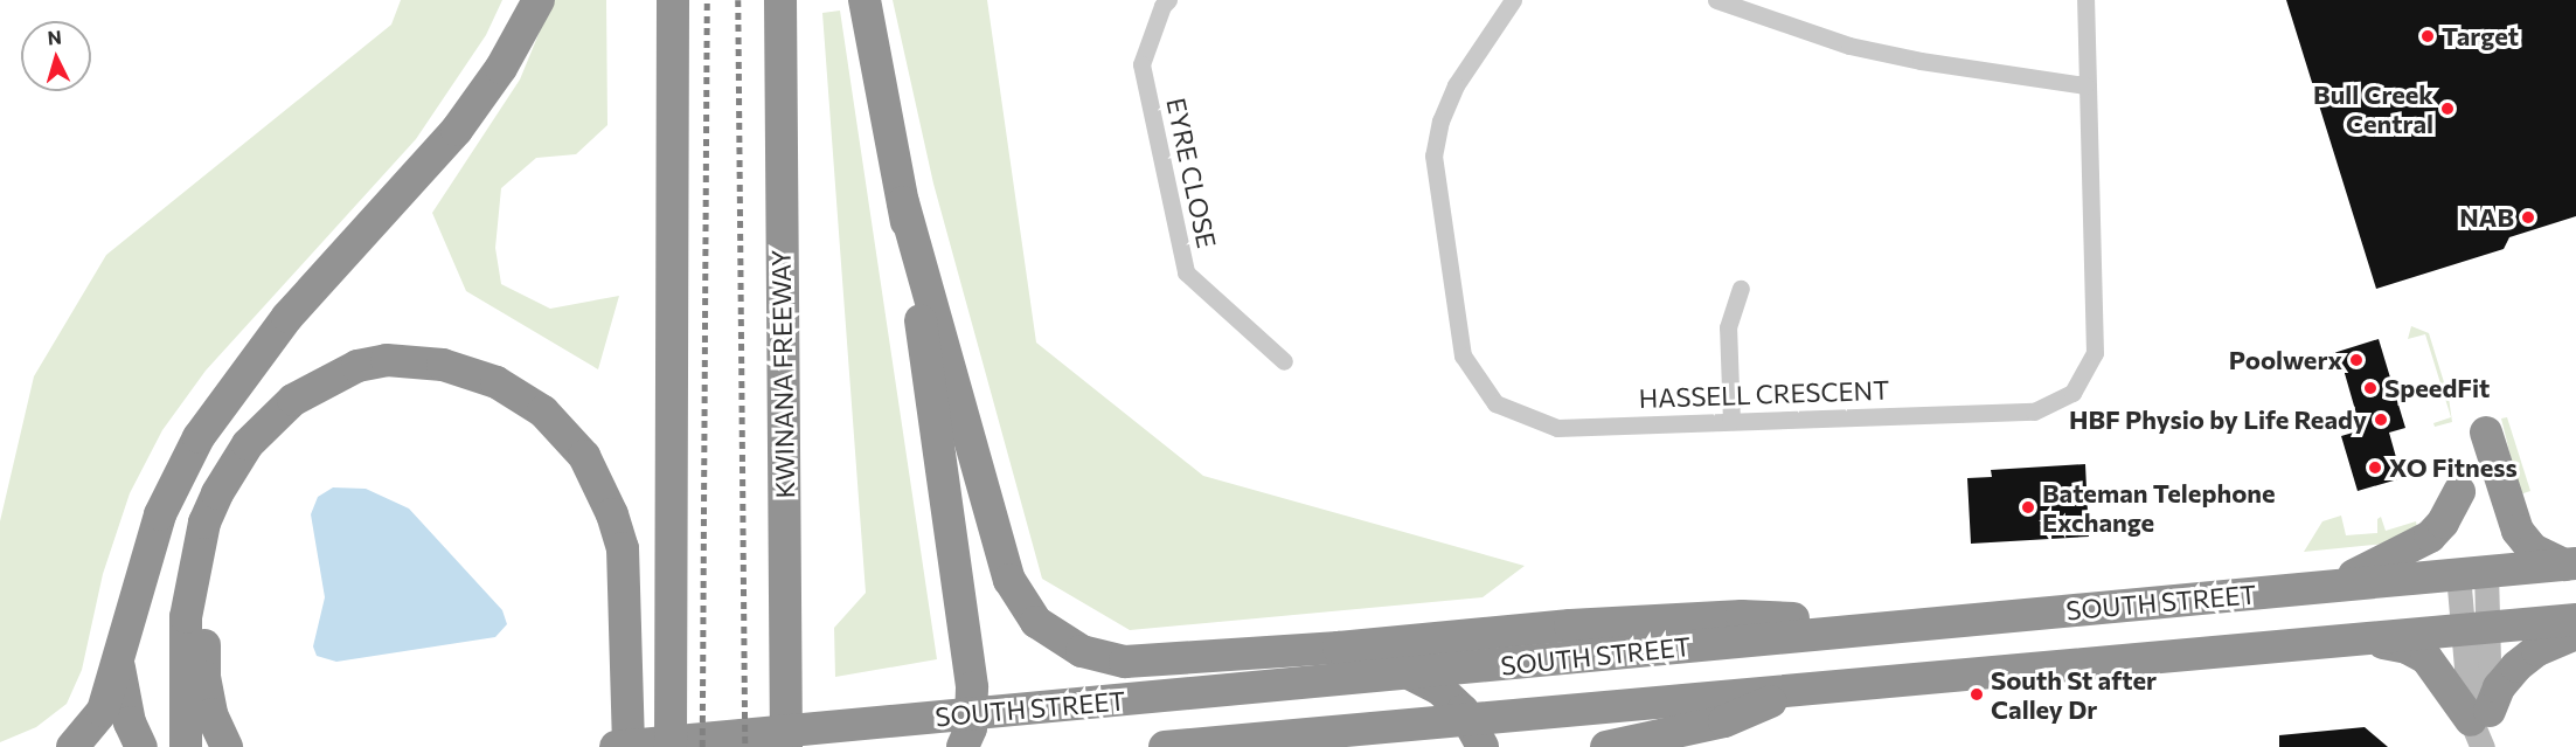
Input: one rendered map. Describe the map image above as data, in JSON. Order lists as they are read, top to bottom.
{
  "streets": {
    "highway": ["KWINANA FREEWAY", "SOUTH STREET"],
    "street": ["EYRE CLOSE", "HASSELL CRESCENT"]
  },
  "places": [
    "Target",
    "Bull Creek Central",
    "NAB",
    "Poolwerx",
    "SpeedFit",
    "HBF Physio by Life Ready",
    "XO Fitness",
    "Bateman Telephone Exchange",
    "South St after Calley Dr"
  ],
  "north": "top"
}
